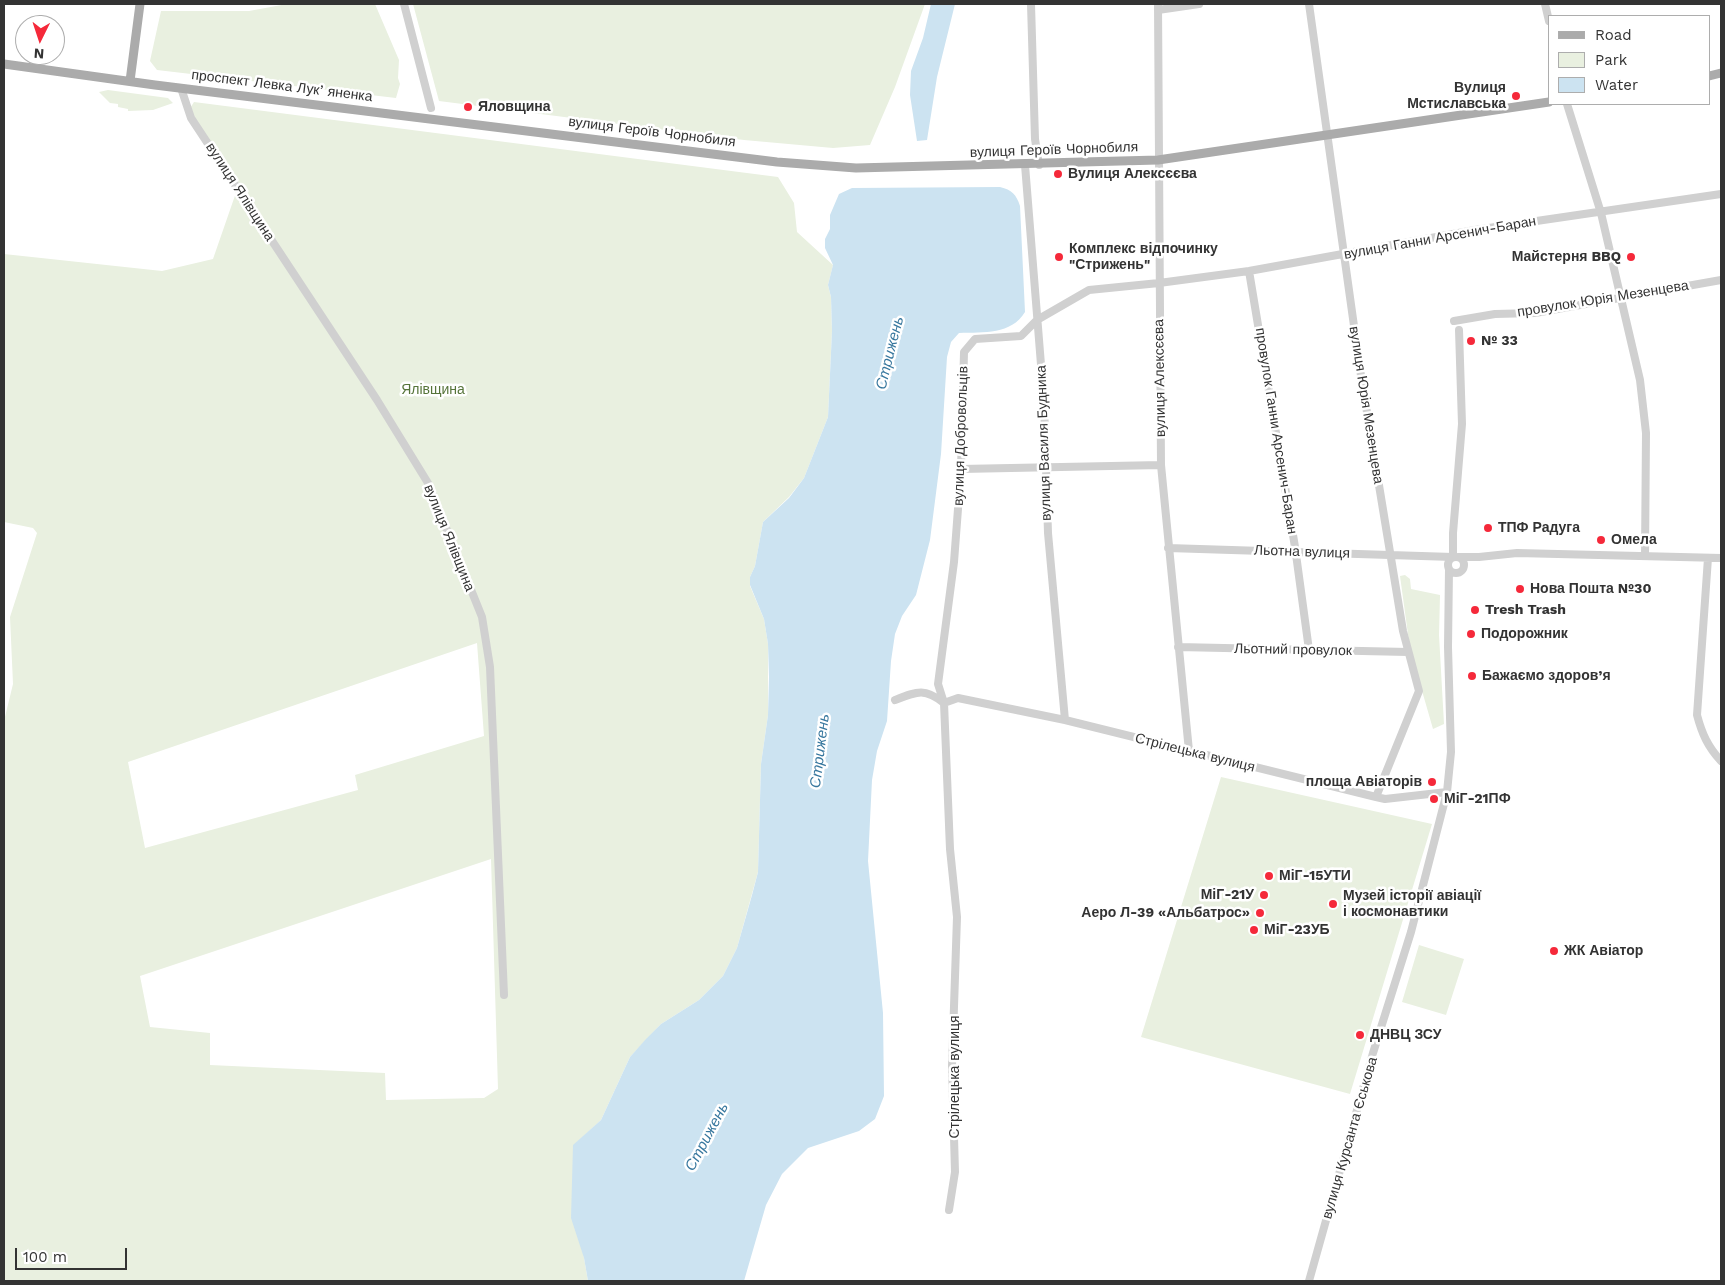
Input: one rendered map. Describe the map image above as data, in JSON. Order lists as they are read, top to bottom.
{
  "streets": {
    "main road": ["проспект Левка Лукʼяненка", "вулиця Героїв Чорнобиля"],
    "street": [
      "вулиця Ялівщина",
      "вулиця Ганни Арсенич-Баран",
      "провулок Юрія Мезенцева",
      "вулиця Алексєєва",
      "вулиця Юрія Мезенцева",
      "провулок Ганни Арсенич-Баран",
      "вулиця Добровольців",
      "вулиця Василя Будника",
      "Льотна вулиця",
      "Льотний провулок",
      "Стрілецька вулиця",
      "вулиця Курсанта Єськова"
    ]
  },
  "crossings": [
    ["проспект Левка Лукʼяненка", "вулиця Героїв Чорнобиля"],
    ["проспект Левка Лукʼяненка", "вулиця Ялівщина"],
    ["вулиця Героїв Чорнобиля", "вулиця Алексєєва"],
    ["вулиця Героїв Чорнобиля", "вулиця Юрія Мезенцева"],
    ["вулиця Героїв Чорнобиля", "вулиця Василя Будника"],
    ["вулиця Ганни Арсенич-Баран", "вулиця Алексєєва"],
    ["вулиця Ганни Арсенич-Баран", "вулиця Юрія Мезенцева"],
    ["вулиця Ганни Арсенич-Баран", "провулок Ганни Арсенич-Баран"],
    ["вулиця Ганни Арсенич-Баран", "вулиця Добровольців"],
    ["вулиця Алексєєва", "вулиця Добровольців"],
    ["вулиця Алексєєва", "Льотна вулиця"],
    ["вулиця Алексєєва", "Льотний провулок"],
    ["вулиця Алексєєва", "Стрілецька вулиця"],
    ["вулиця Юрія Мезенцева", "Льотна вулиця"],
    ["вулиця Юрія Мезенцева", "Льотний провулок"],
    ["вулиця Юрія Мезенцева", "Стрілецька вулиця"],
    ["провулок Ганни Арсенич-Баран", "Льотна вулиця"],
    ["провулок Ганни Арсенич-Баран", "Льотний провулок"],
    ["вулиця Добровольців", "вулиця Василя Будника"],
    ["вулиця Добровольців", "Стрілецька вулиця"],
    ["вулиця Василя Будника", "Стрілецька вулиця"],
    ["Стрілецька вулиця", "вулиця Курсанта Єськова"]
  ],
  "water": ["Стрижень"],
  "parks": ["Ялівщина"],
  "places": [
    "Вулиця Мстиславська",
    "Яловщина",
    "Вулиця Алексєєва",
    "Комплекс відпочинку \"Стрижень\"",
    "Майстерня BBQ",
    "№ 33",
    "ТПФ Радуга",
    "Омела",
    "Нова Пошта №30",
    "Tresh Trash",
    "Подорожник",
    "Бажаємо здоров’я",
    "площа Авіаторів",
    "МіГ-21ПФ",
    "МіГ-15УТИ",
    "МіГ-21У",
    "Музей історії авіації і космонавтики",
    "Аеро Л-39 «Альбатрос»",
    "МіГ-23УБ",
    "ЖК Авіатор",
    "ДНВЦ ЗСУ"
  ],
  "legend": ["Road", "Park", "Water"],
  "scale_bar": "100 m",
  "north": "bottom"
}
